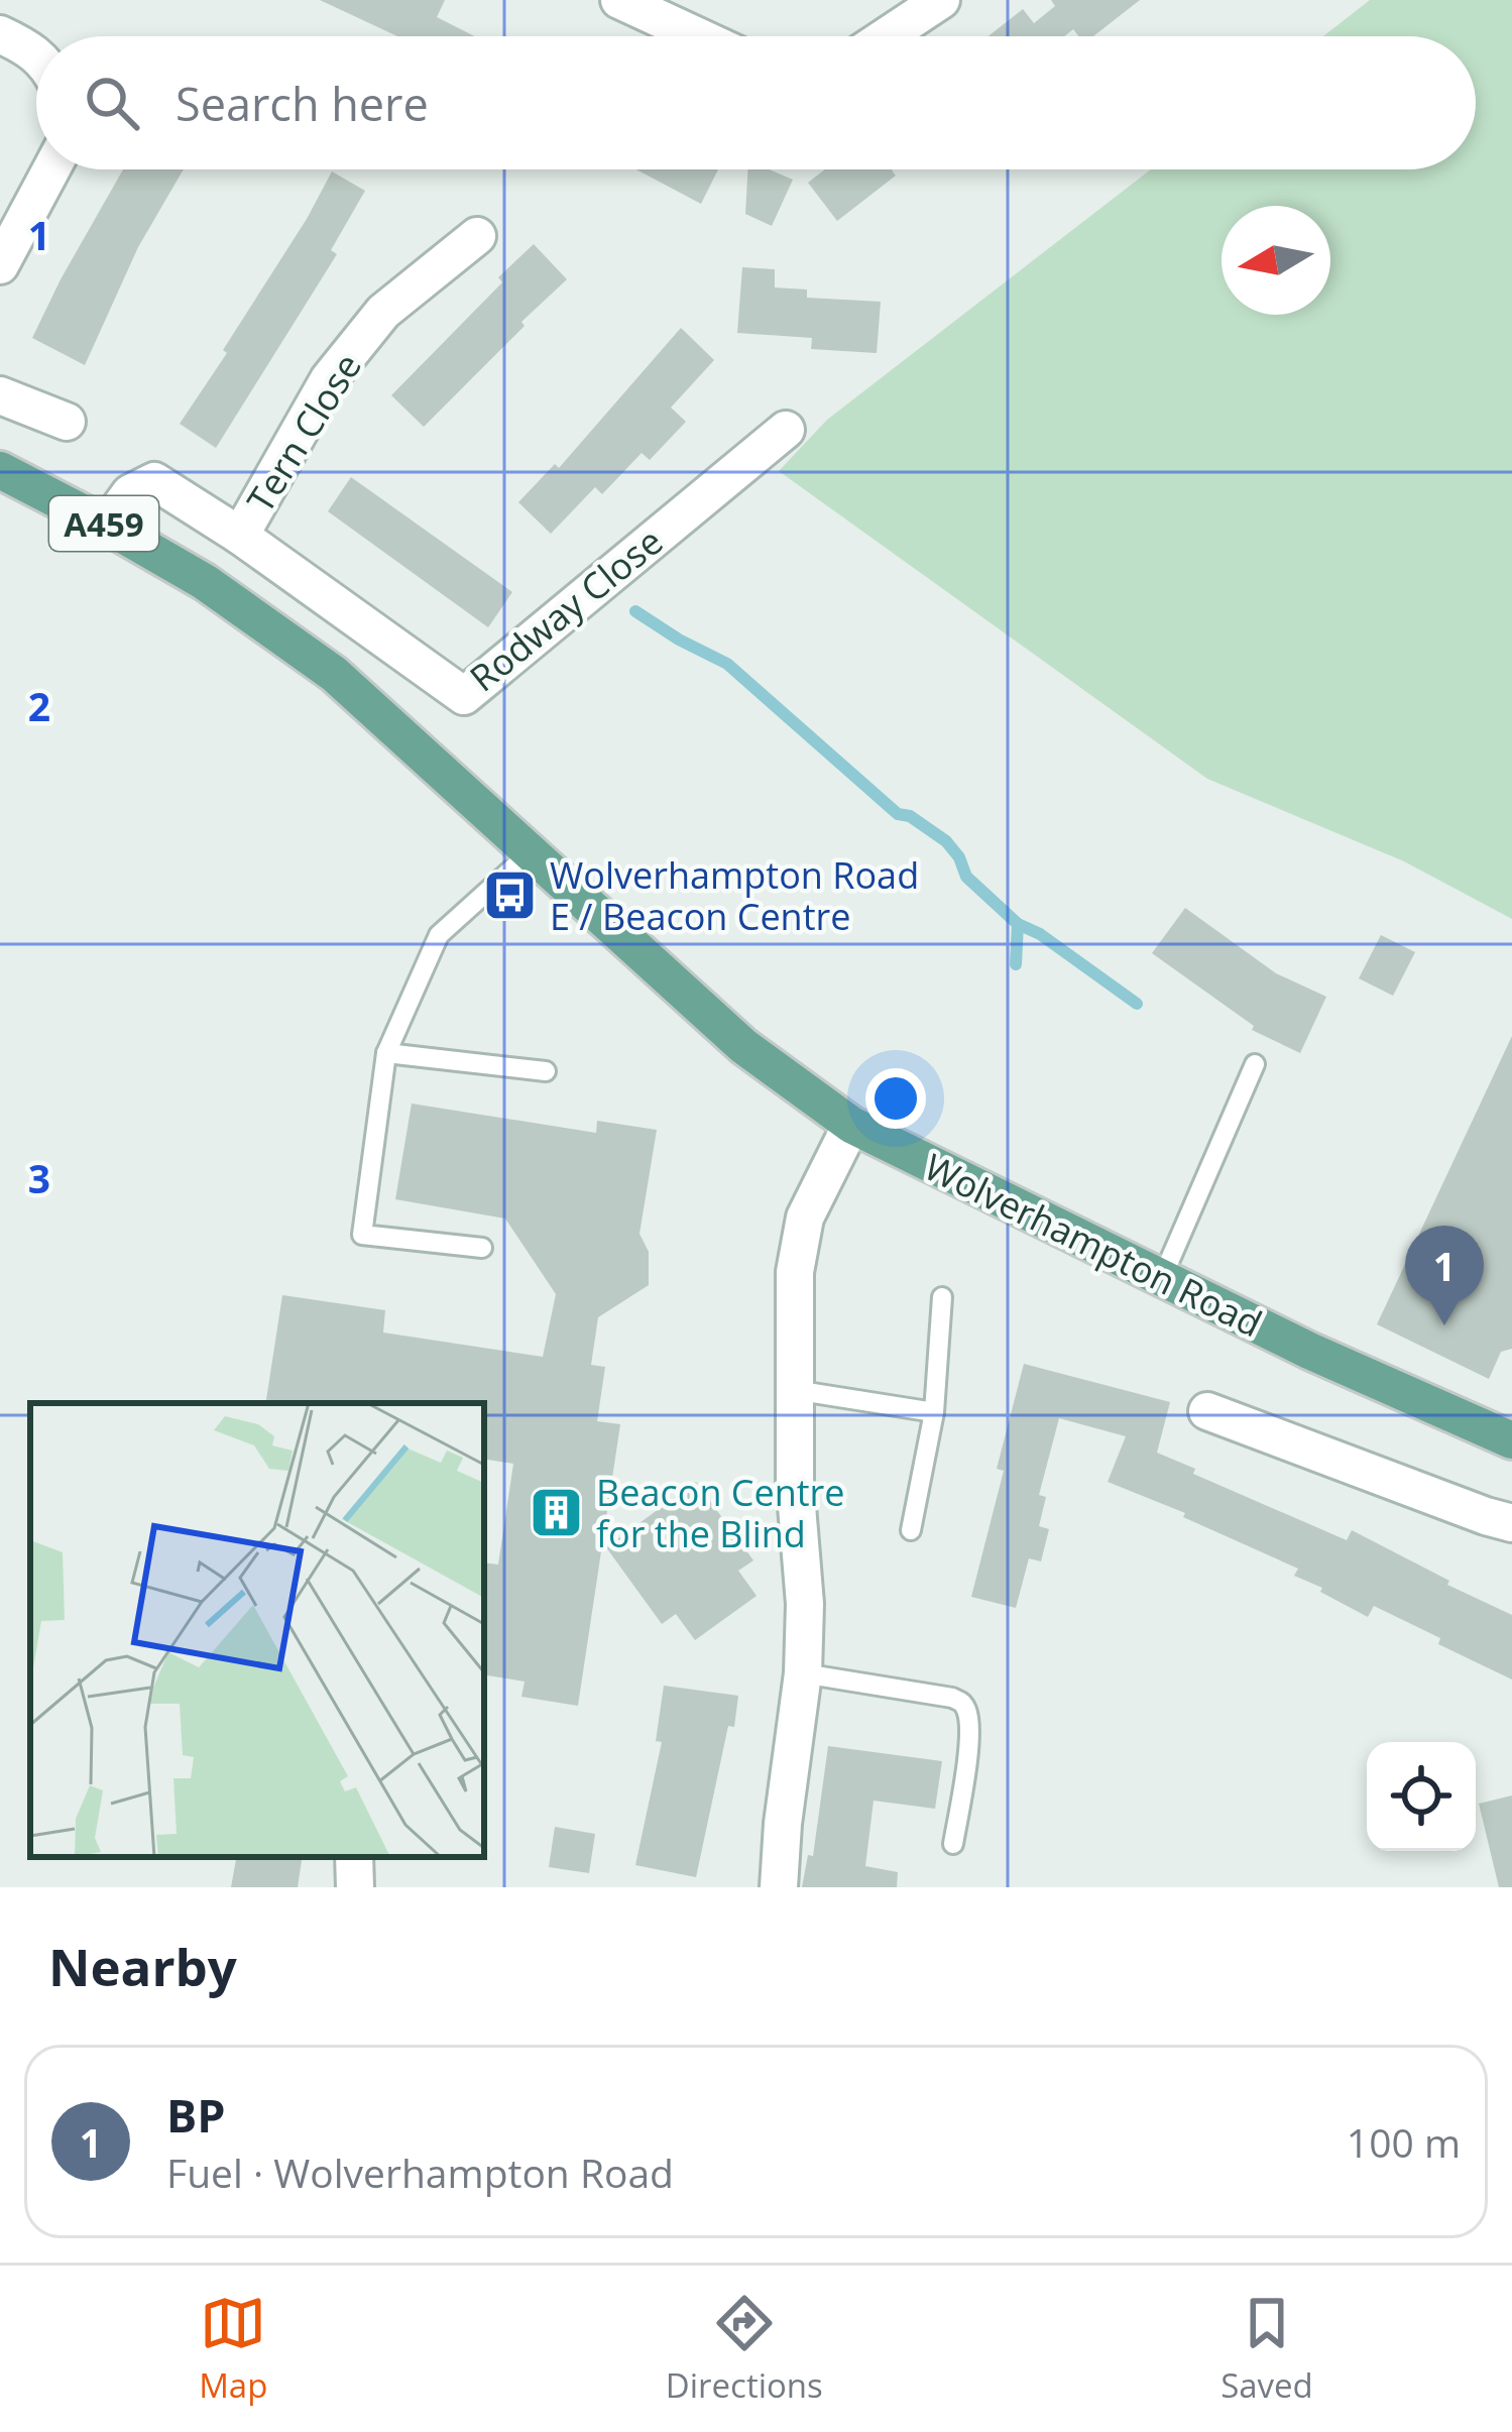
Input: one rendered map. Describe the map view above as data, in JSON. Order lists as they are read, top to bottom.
{
  "streets": {
    "main road": ["A459", "Wolverhampton Road"],
    "street": ["Tern Close", "Rodway Close"]
  },
  "crossings": [
    ["Tern Close", "Rodway Close"],
    ["A459", "Rodway Close"],
    ["A459", "Wolverhampton Road"],
    ["Rodway Close", "Wolverhampton Road"]
  ],
  "places": {
    "bus stop": ["Wolverhampton Road E / Beacon Centre"],
    "building": ["Beacon Centre for the Blind"]
  },
  "north": "left",
  "page": {
    "search": "Search here",
    "pins": "1",
    "heading": "Nearby",
    "list": [
      {
        "mark": "1",
        "name": "BP",
        "note": "Fuel · Wolverhampton Road",
        "value": "100 m"
      }
    ],
    "nav": ["Map", "Directions", "Saved"]
  },
  "grid": {
    "rows": ["1", "2", "3"]
  }
}
